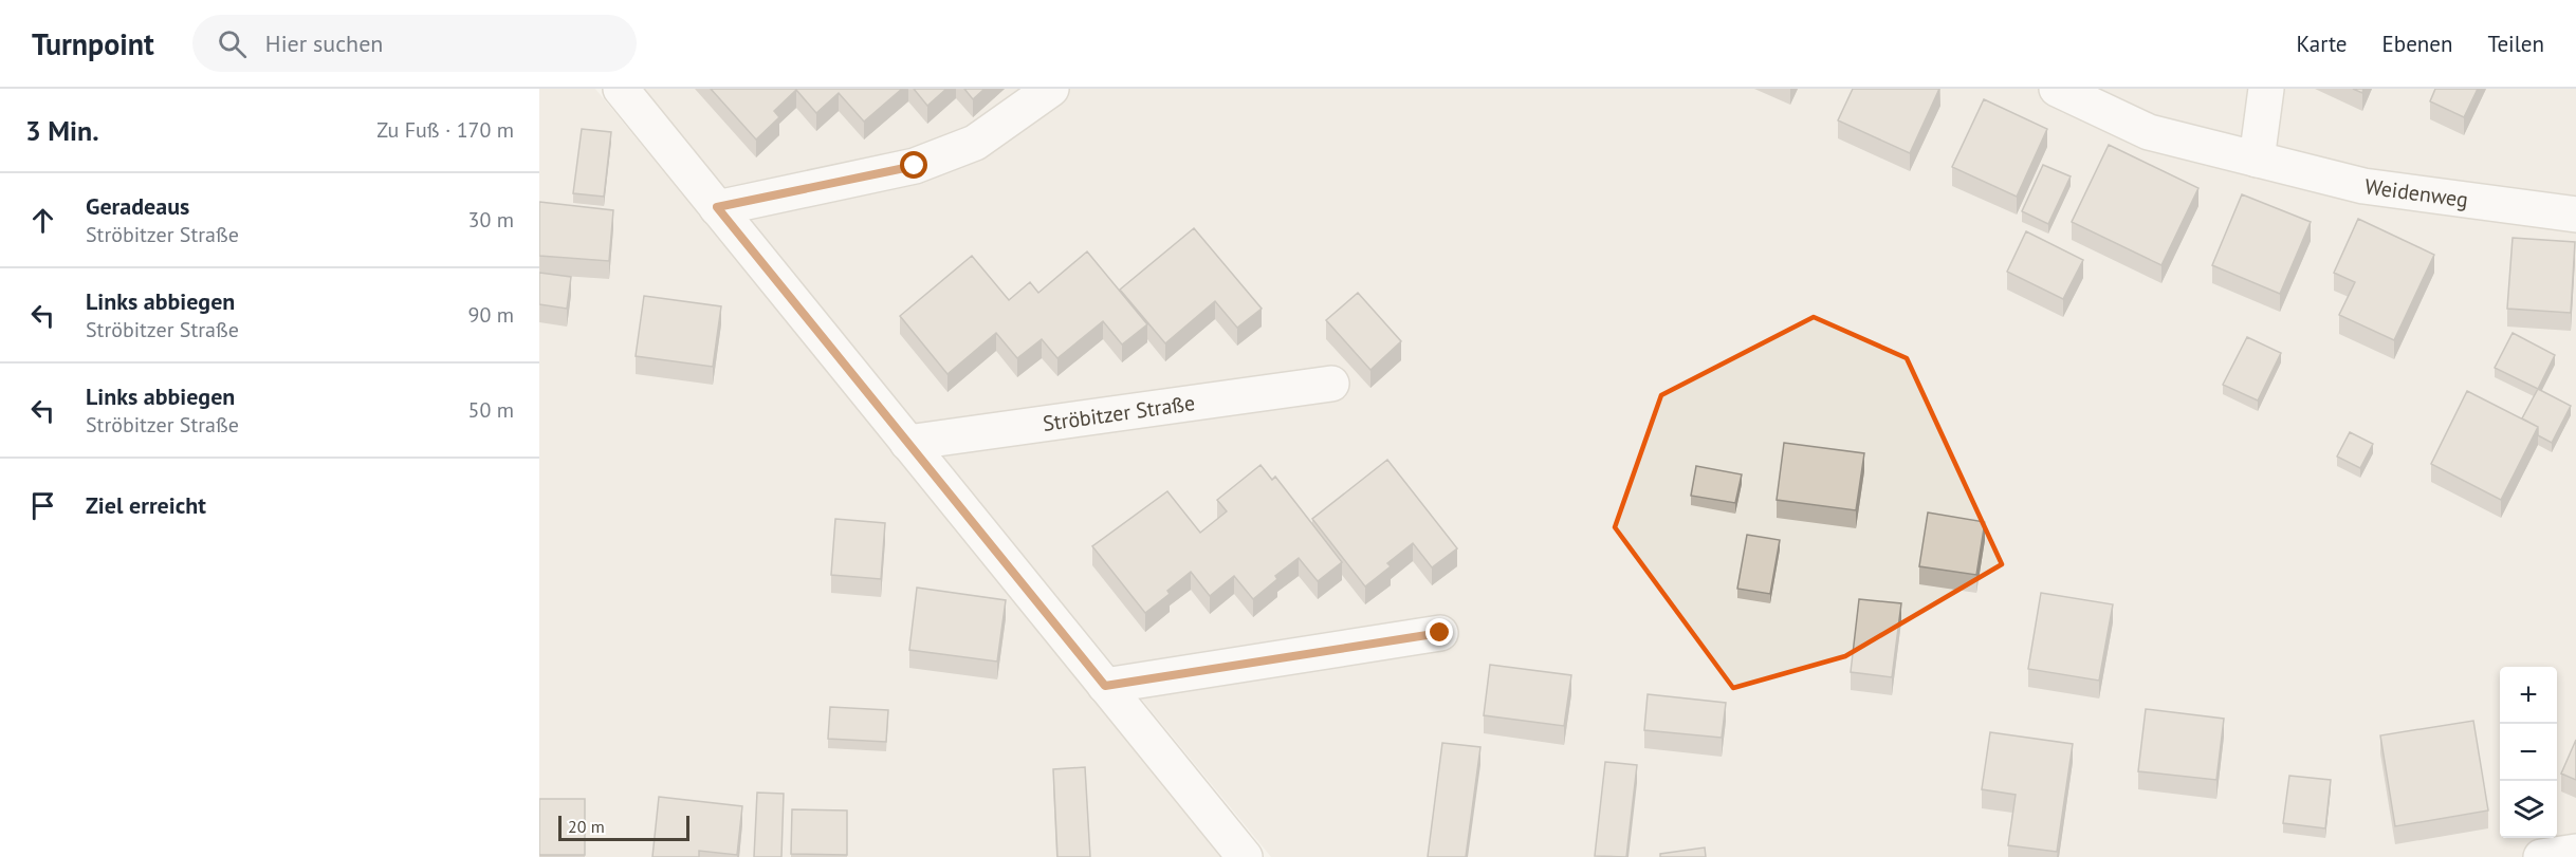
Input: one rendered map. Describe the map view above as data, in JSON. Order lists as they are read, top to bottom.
{
  "streets": {
    "street": ["Weidenweg", "Ströbitzer Straße"]
  },
  "scale_bar": "20 m",
  "page": {
    "header": "Turnpoint",
    "search": "Hier suchen",
    "nav": ["Karte", "Ebenen", "Teilen"],
    "heading": ["3 Min.", "Zu Fuß · 170 m"],
    "list": [
      ["Geradeaus", "Ströbitzer Straße", "30 m"],
      ["Links abbiegen", "Ströbitzer Straße", "90 m"],
      ["Links abbiegen", "Ströbitzer Straße", "50 m"],
      "Ziel erreicht"
    ],
    "map_buttons": ["+", "−"],
    "scale": "20 m"
  }
}
